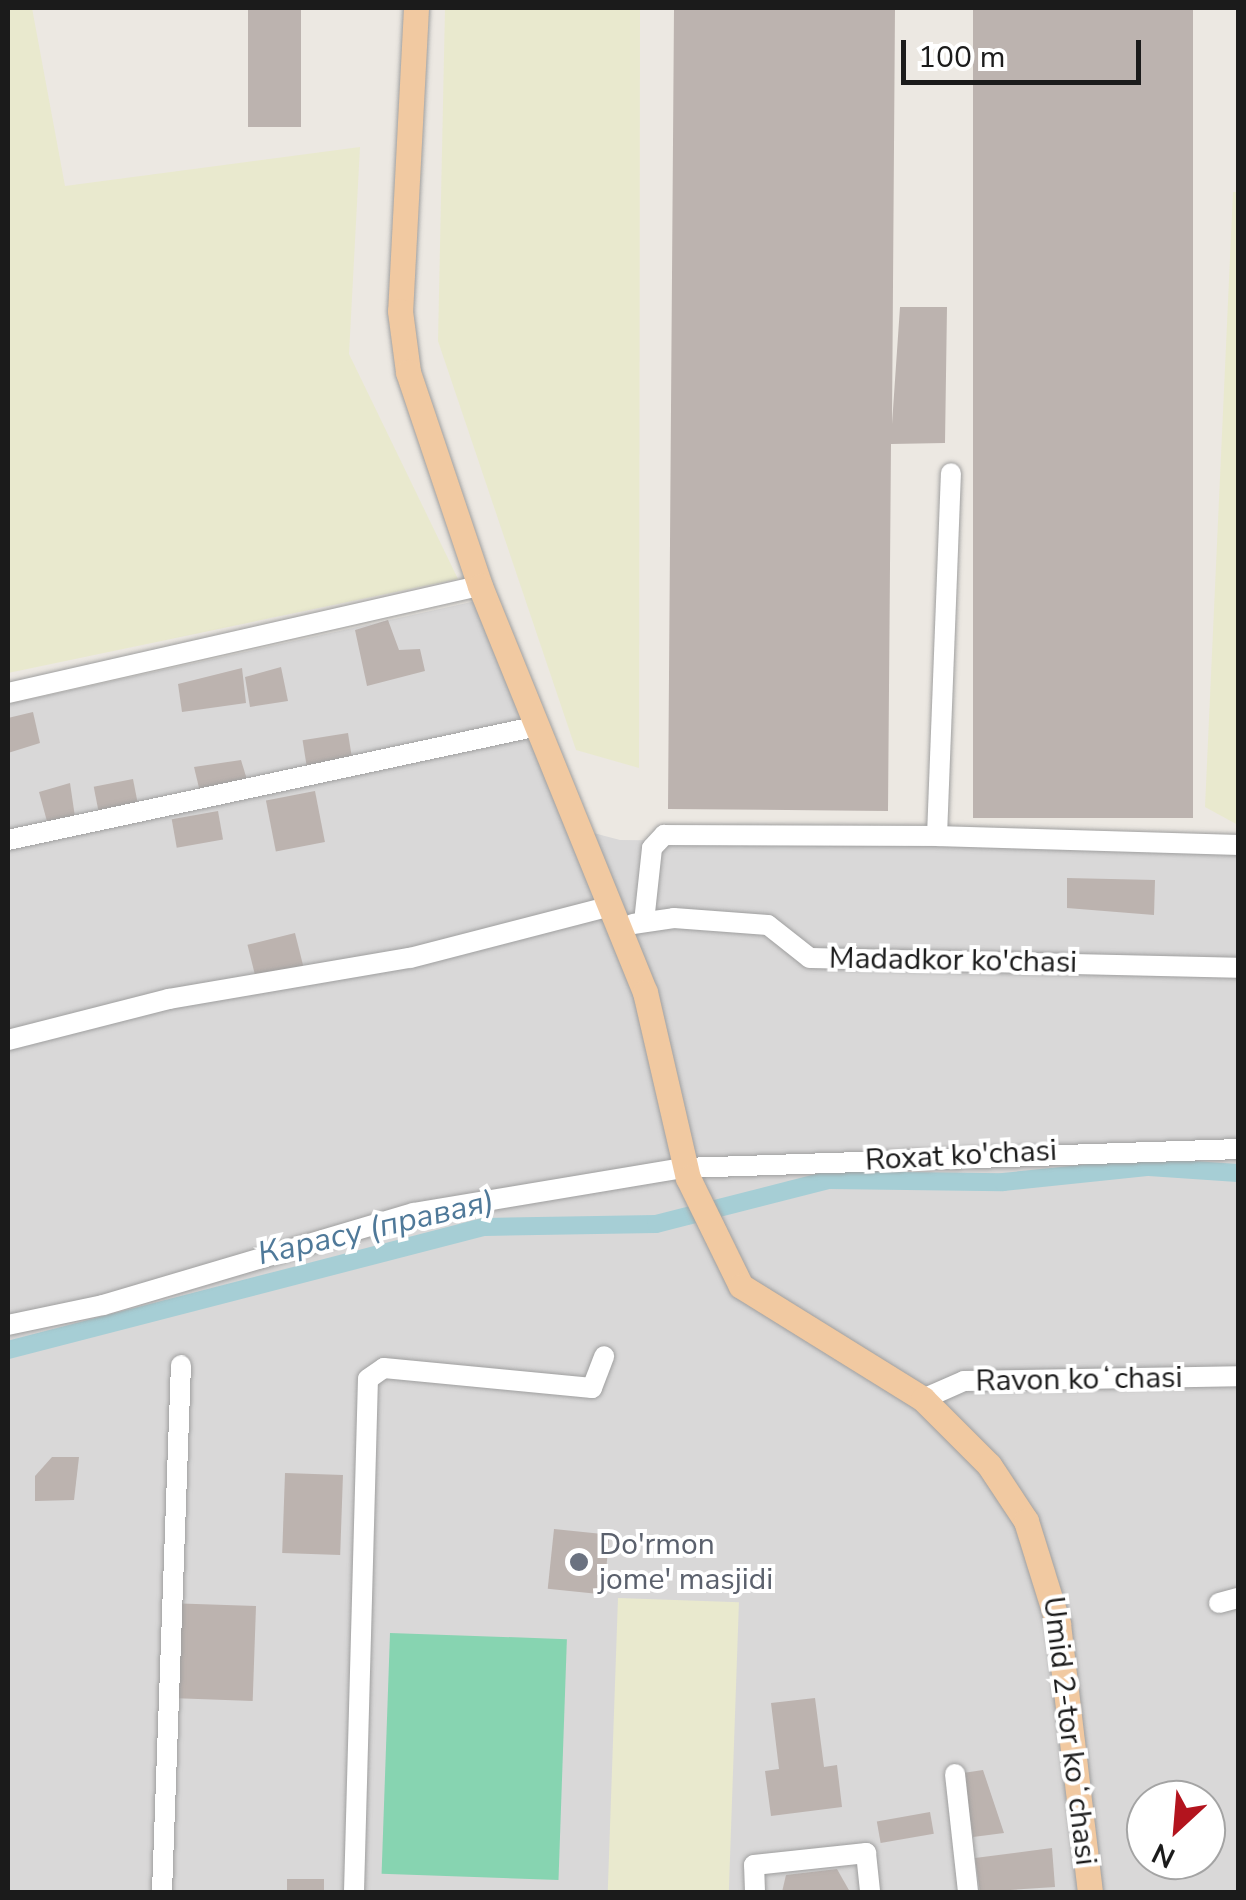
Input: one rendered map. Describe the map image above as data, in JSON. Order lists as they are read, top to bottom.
{
  "streets": {
    "main road": ["Umid 2-tor koʻchasi"],
    "street": ["Madadkor ko'chasi", "Roxat ko'chasi", "Ravon koʻchasi"]
  },
  "crossings": [
    ["Madadkor ko'chasi", "Umid 2-tor koʻchasi"],
    ["Roxat ko'chasi", "Umid 2-tor koʻchasi"],
    ["Ravon koʻchasi", "Umid 2-tor koʻchasi"]
  ],
  "water": ["Карасу (правая)"],
  "places": ["Do'rmon jome' masjidi"],
  "scale_bar": "100 m",
  "north": "bottom left"
}
